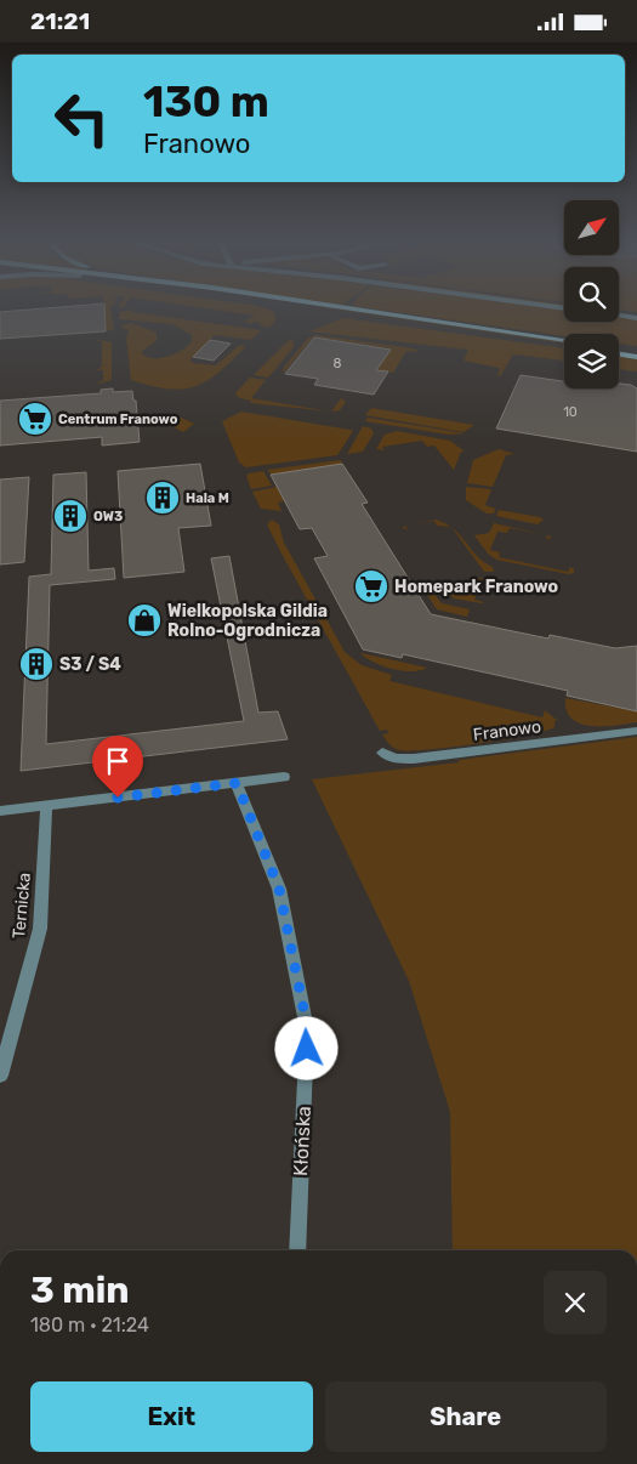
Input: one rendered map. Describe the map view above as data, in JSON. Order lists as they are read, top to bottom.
{
  "streets": {
    "street": ["Franowo", "Ternicka", "Kłońska"]
  },
  "places": {
    "supermarket": ["Centrum Franowo", "Homepark Franowo"],
    "building": ["Hala M", "OW3", "S3 / S4"],
    "shop": ["Wielkopolska Gildia Rolno-Ogrodnicza"]
  },
  "house_numbers": ["8", "10"],
  "north": "top right",
  "page": {
    "status": "21:21",
    "turn": ["130 m", "Franowo"],
    "heading": ["3 min", "180 m · 21:24"],
    "buttons": ["Exit", "Share"]
  }
}
